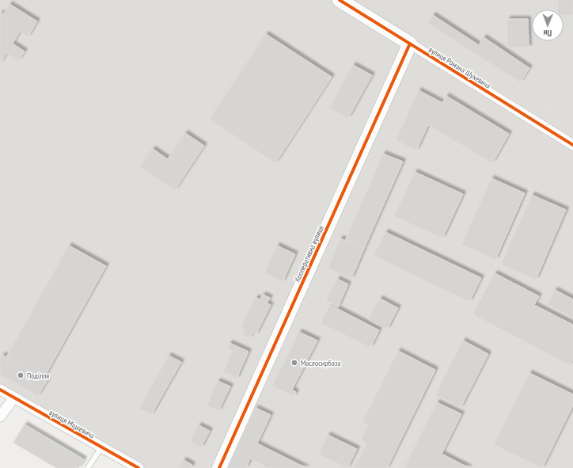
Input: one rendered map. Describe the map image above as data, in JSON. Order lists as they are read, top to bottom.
{
  "streets": {
    "street": ["вулиця Романа Шухевича", "Кооперативна вулиця", "вулиця Міцкевича"]
  },
  "crossings": [
    ["вулиця Романа Шухевича", "Кооперативна вулиця"]
  ],
  "places": ["Маслосирбаза", "Поділля"],
  "north": "bottom"
}
